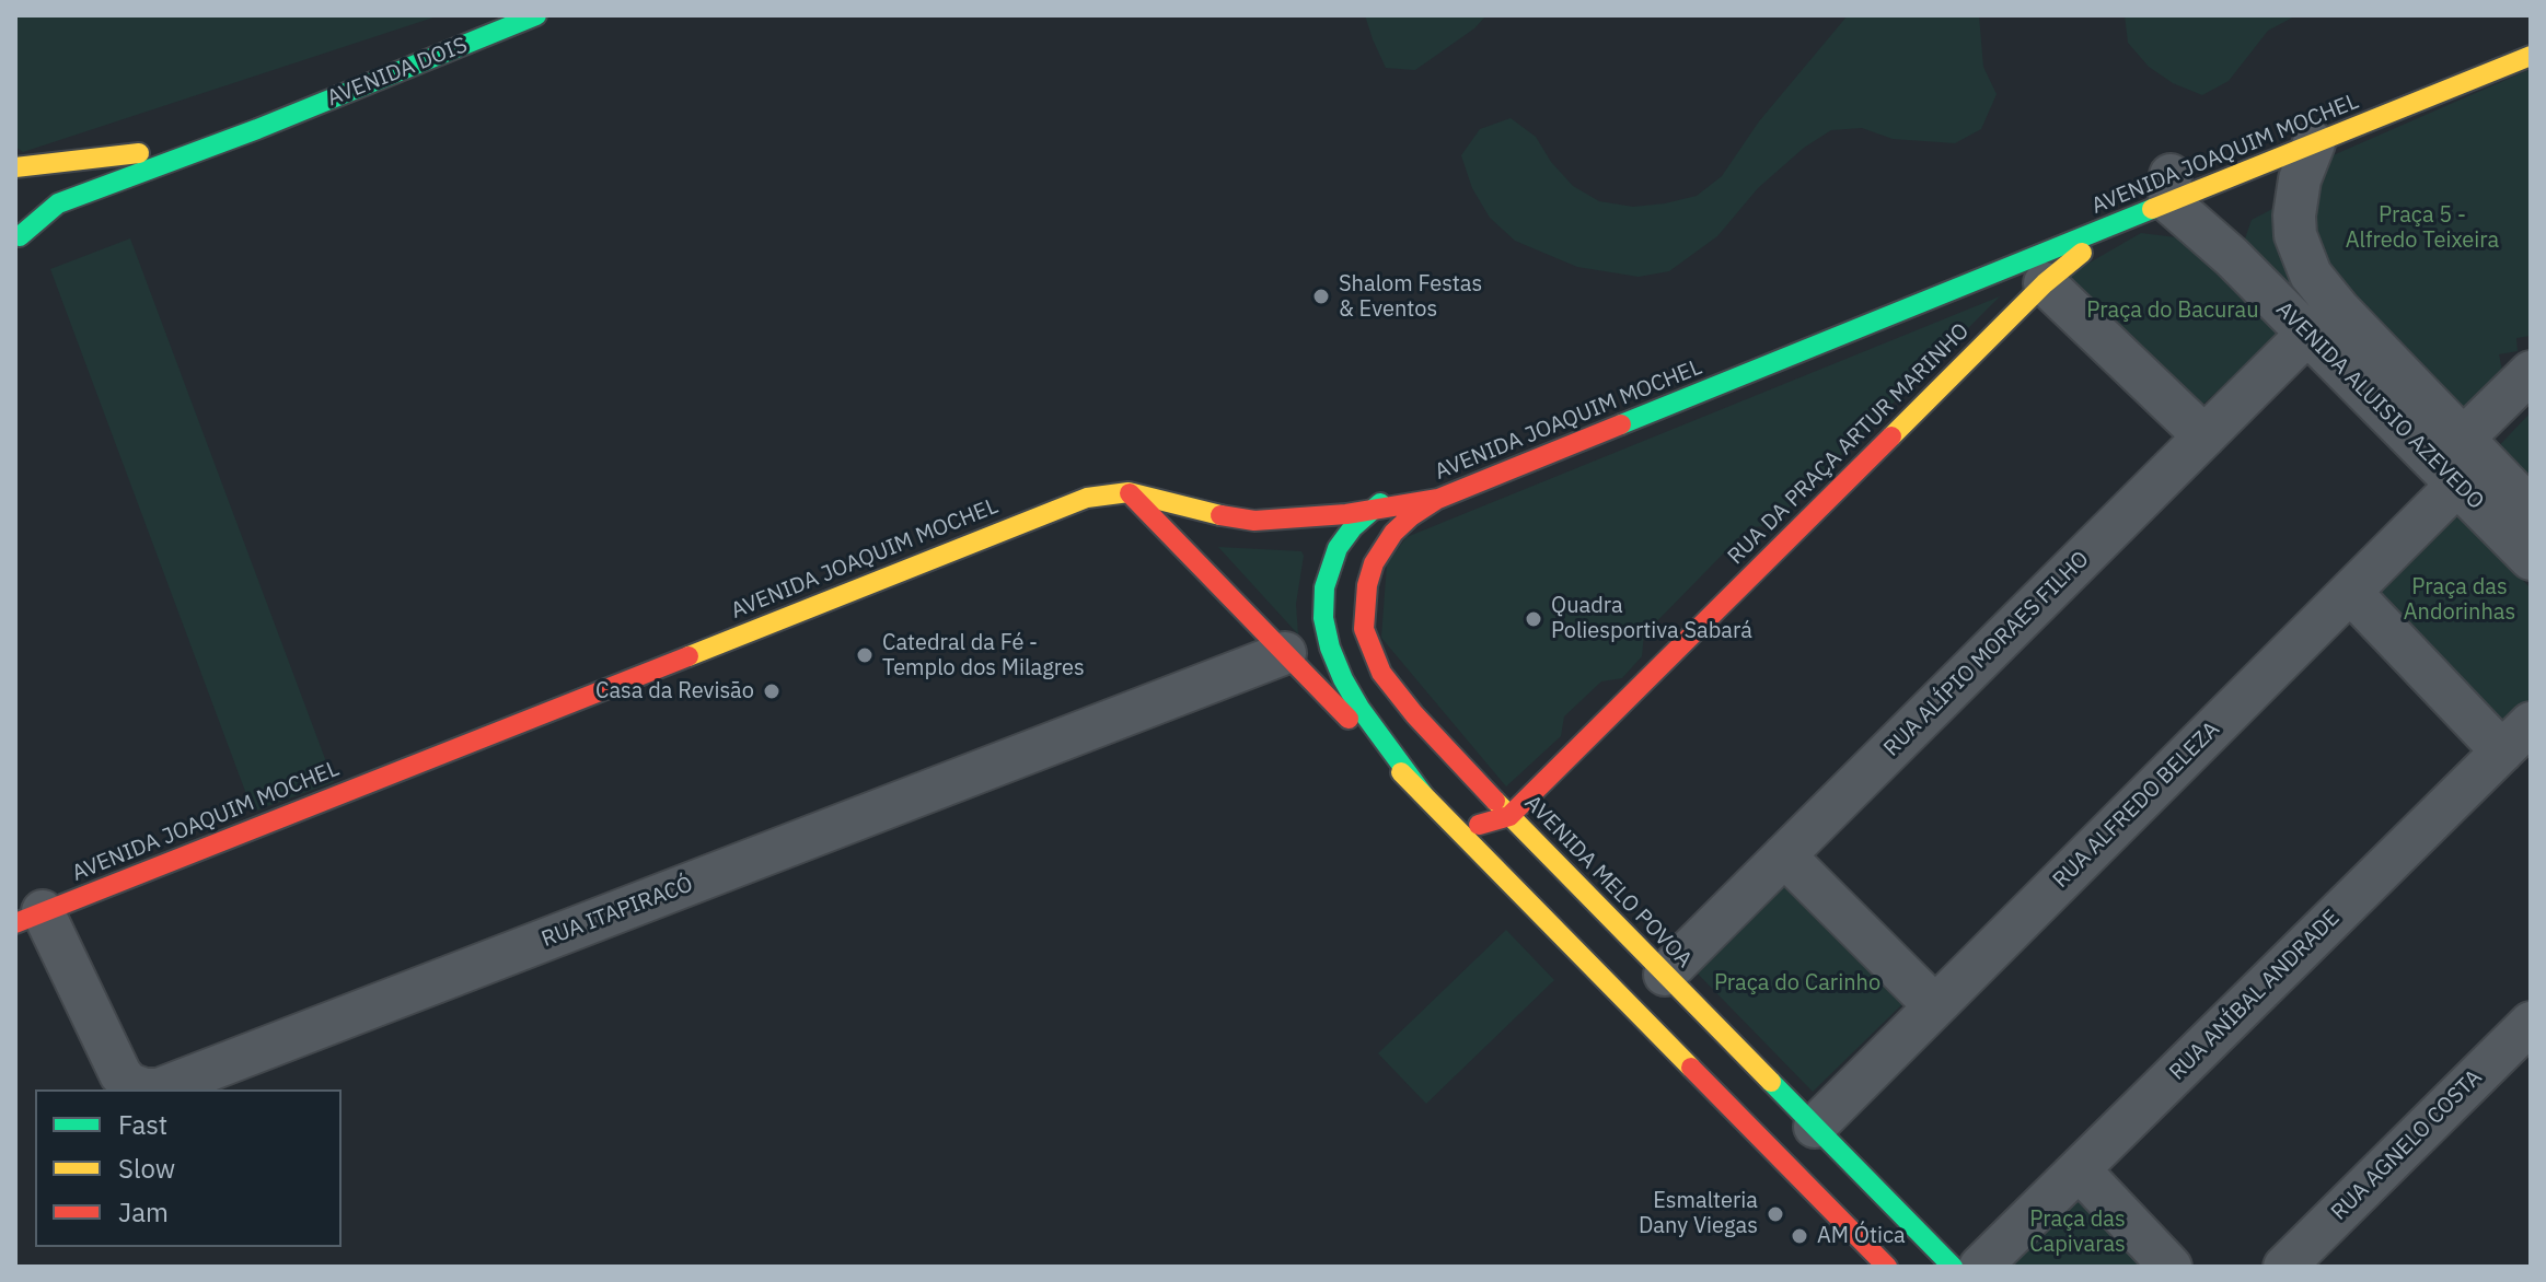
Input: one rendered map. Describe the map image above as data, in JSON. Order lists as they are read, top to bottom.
{
  "streets": {
    "main road": [
      "AVENIDA DOIS",
      "AVENIDA JOAQUIM MOCHEL",
      "RUA DA PRAÇA ARTUR MARINHO",
      "AVENIDA MELO POVOA"
    ],
    "street": [
      "AVENIDA ALUISIO AZEVEDO",
      "RUA ALÍPIO MORAES FILHO",
      "RUA ALFREDO BELEZA",
      "RUA ITAPIRACÓ",
      "RUA ANÍBAL ANDRADE",
      "RUA AGNELO COSTA"
    ]
  },
  "crossings": [
    ["AVENIDA JOAQUIM MOCHEL", "AVENIDA ALUISIO AZEVEDO"],
    ["AVENIDA JOAQUIM MOCHEL", "RUA DA PRAÇA ARTUR MARINHO"],
    ["AVENIDA JOAQUIM MOCHEL", "AVENIDA MELO POVOA"],
    ["AVENIDA JOAQUIM MOCHEL", "RUA ITAPIRACÓ"],
    ["AVENIDA ALUISIO AZEVEDO", "RUA ALÍPIO MORAES FILHO"],
    ["AVENIDA ALUISIO AZEVEDO", "RUA ALFREDO BELEZA"],
    ["RUA DA PRAÇA ARTUR MARINHO", "AVENIDA MELO POVOA"],
    ["RUA ALÍPIO MORAES FILHO", "AVENIDA MELO POVOA"],
    ["RUA ALFREDO BELEZA", "AVENIDA MELO POVOA"]
  ],
  "parks": [
    "Praça 5 - Alfredo Teixeira",
    "Praça do Bacurau",
    "Praça das Andorinhas",
    "Praça do Carinho",
    "Praça das Capivaras"
  ],
  "places": [
    "Shalom Festas & Eventos",
    "Quadra Poliesportiva Sabará",
    "Catedral da Fé - Templo dos Milagres",
    "Casa da Revisão",
    "Esmalteria Dany Viegas",
    "AM Ótica"
  ],
  "legend": ["Fast", "Slow", "Jam"]
}
